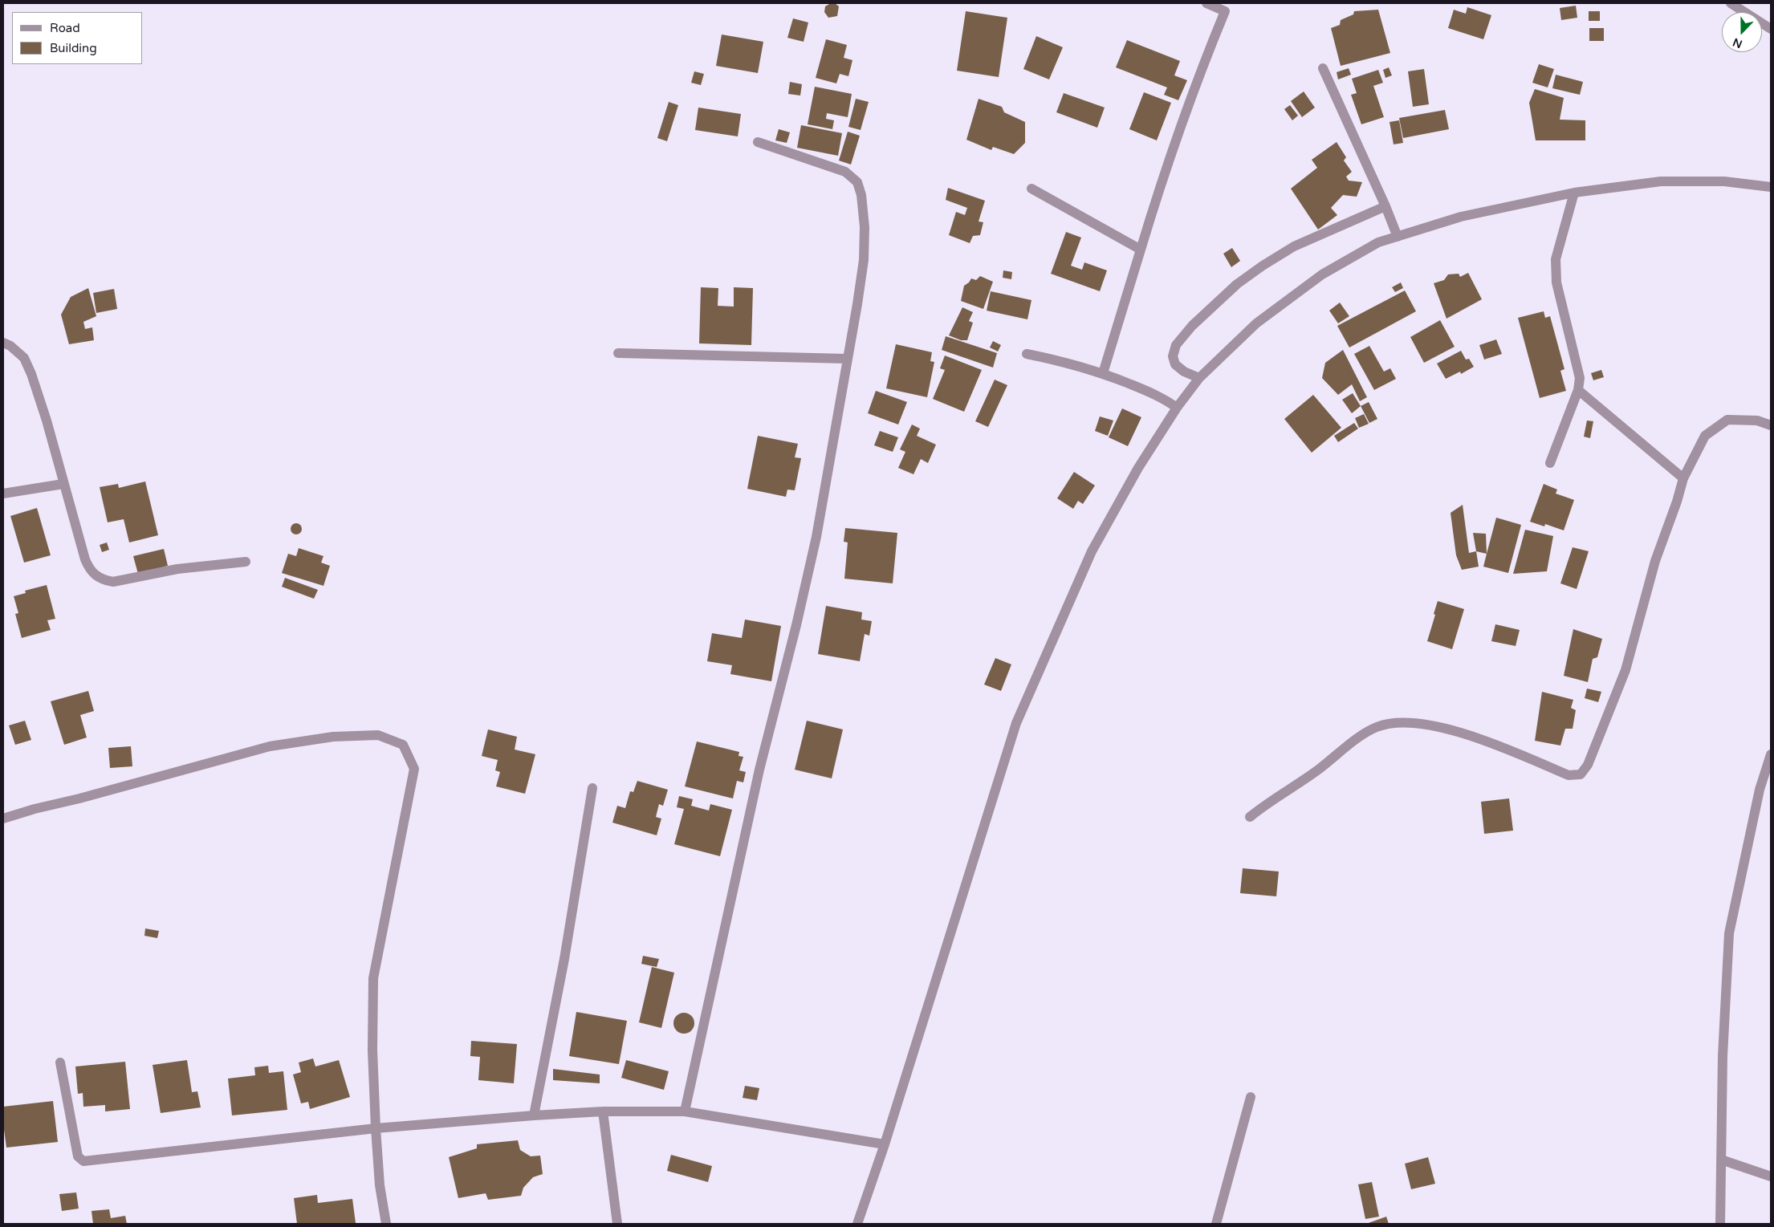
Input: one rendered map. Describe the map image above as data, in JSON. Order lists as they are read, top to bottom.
{
  "legend": ["Road", "Building"],
  "north": "bottom"
}
